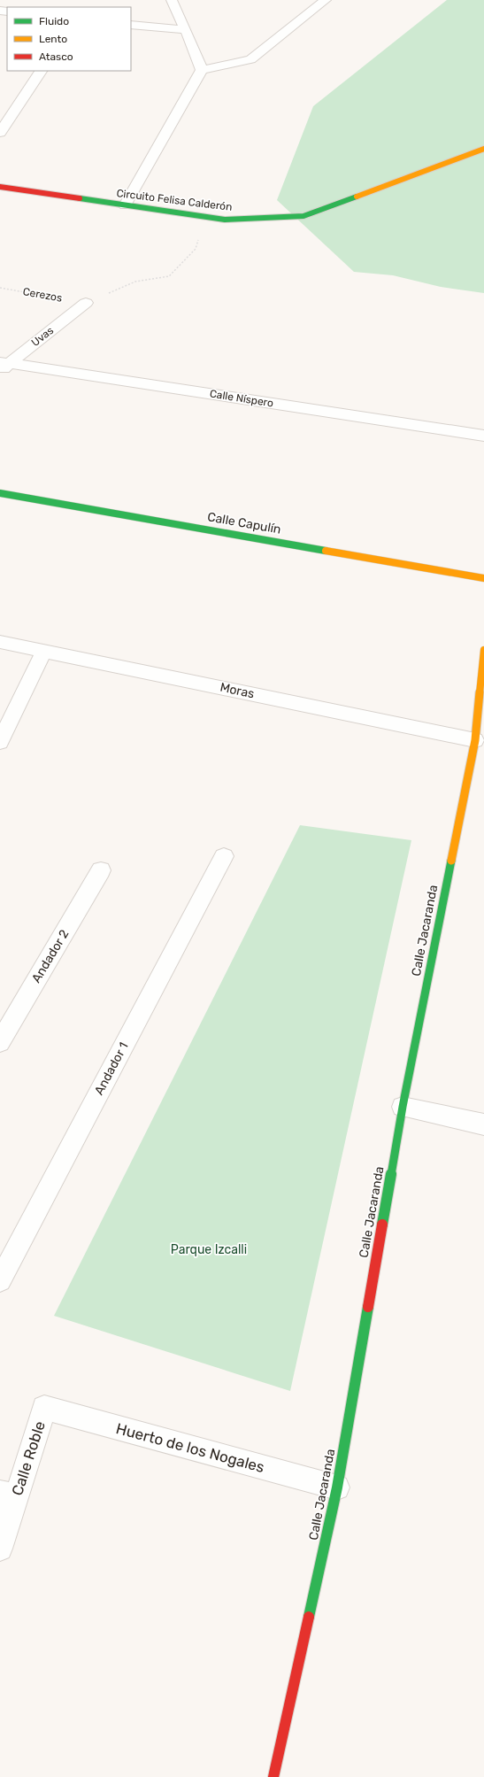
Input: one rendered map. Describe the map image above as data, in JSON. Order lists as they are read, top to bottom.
{
  "streets": {
    "street": [
      "Circuito Felisa Calderón",
      "Uvas",
      "Calle Níspero",
      "Calle Capulín",
      "Moras",
      "Calle Jacaranda",
      "Andador 2",
      "Andador 1",
      "Huerto de los Nogales",
      "Calle Roble"
    ],
    "path": ["Cerezos"]
  },
  "crossings": [
    ["Cerezos", "Uvas"],
    ["Uvas", "Calle Níspero"],
    ["Moras", "Calle Jacaranda"],
    ["Calle Jacaranda", "Huerto de los Nogales"],
    ["Huerto de los Nogales", "Calle Roble"]
  ],
  "parks": ["Parque Izcalli"],
  "legend": ["Fluido", "Lento", "Atasco"]
}
